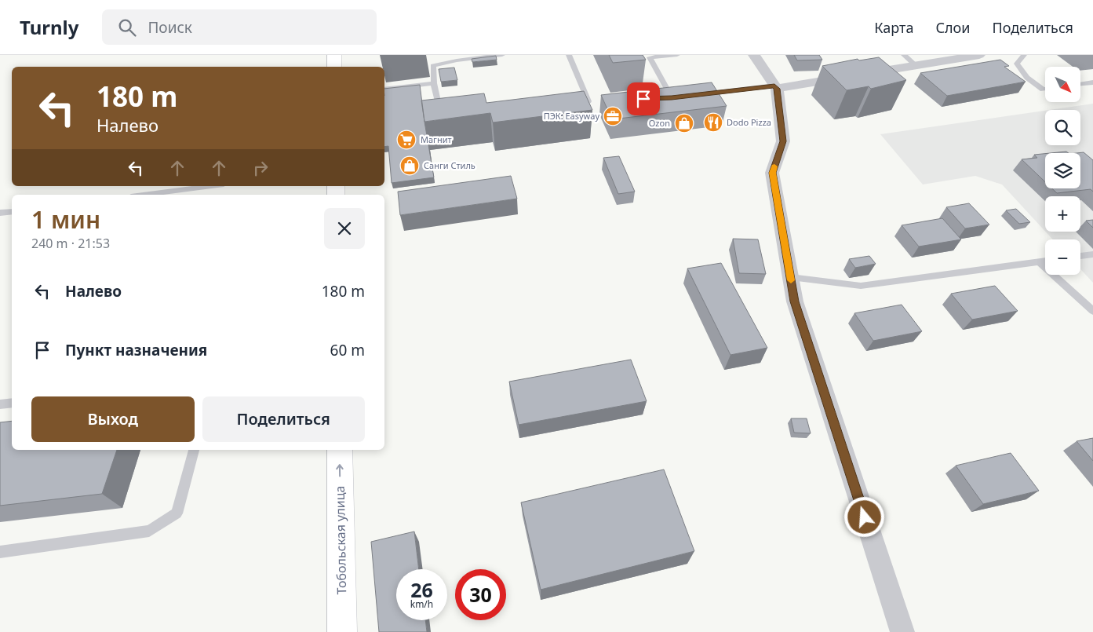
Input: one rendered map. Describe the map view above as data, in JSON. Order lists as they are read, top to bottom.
{
  "streets": {
    "street": ["Тобольская улица"]
  },
  "one_way": ["Тобольская улица"],
  "places": {
    "office": ["ПЭК: Easyway"],
    "restaurant": ["Dodo Pizza"],
    "shop": ["Ozon", "Санги Стиль"],
    "supermarket": ["Магнит"]
  },
  "north": "bottom right",
  "page": {
    "header": "Turnly",
    "search": "Поиск",
    "nav": ["Карта", "Слои", "Поделиться"],
    "map_buttons": ["+", "−"],
    "turn": ["180 m", "Налево"],
    "heading": ["1 мин", "240 m · 21:53"],
    "list": [
      {
        "name": "Налево",
        "value": "180 m"
      },
      {
        "name": "Пункт назначения",
        "value": "60 m"
      }
    ],
    "buttons": ["Выход", "Поделиться"],
    "speed": "26 km/h",
    "limit": "30"
  }
}
